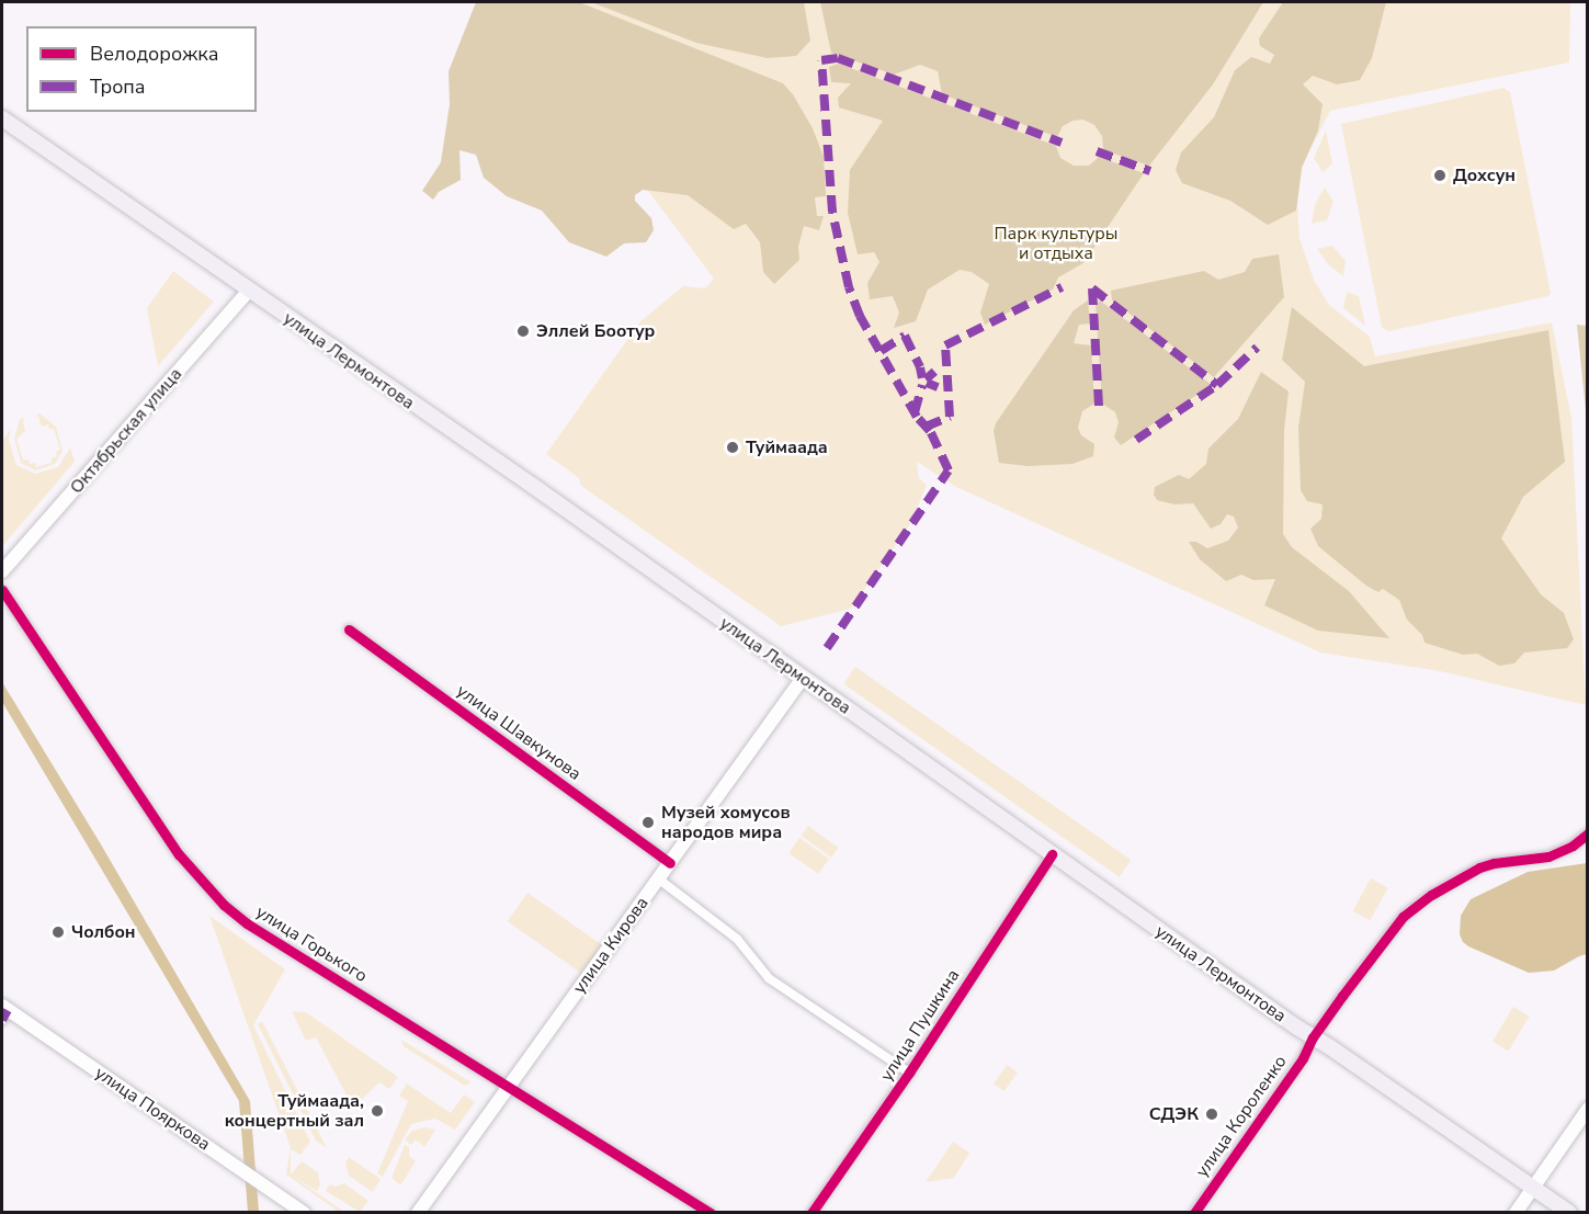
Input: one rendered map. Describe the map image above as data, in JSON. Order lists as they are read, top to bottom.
{
  "streets": {
    "main road": [
      "улица Лермонтова",
      "Октябрьская улица",
      "улица Кирова",
      "улица Пояркова"
    ],
    "street": [
      "улица Шавкунова",
      "улица Горького",
      "улица Пушкина",
      "улица Короленко"
    ]
  },
  "crossings": [
    ["улица Лермонтова", "Октябрьская улица"],
    ["улица Лермонтова", "улица Кирова"],
    ["улица Лермонтова", "улица Пушкина"],
    ["улица Лермонтова", "улица Короленко"],
    ["улица Шавкунова", "улица Кирова"],
    ["улица Горького", "улица Кирова"]
  ],
  "parks": ["Парк культуры и отдыха"],
  "places": [
    "Дохсун",
    "Эллей Боотур",
    "Туймаада",
    "Музей хомусов народов мира",
    "Чолбон",
    "Туймаада, концертный зал",
    "СДЭК"
  ],
  "legend": ["Велодорожка", "Тропа"]
}
